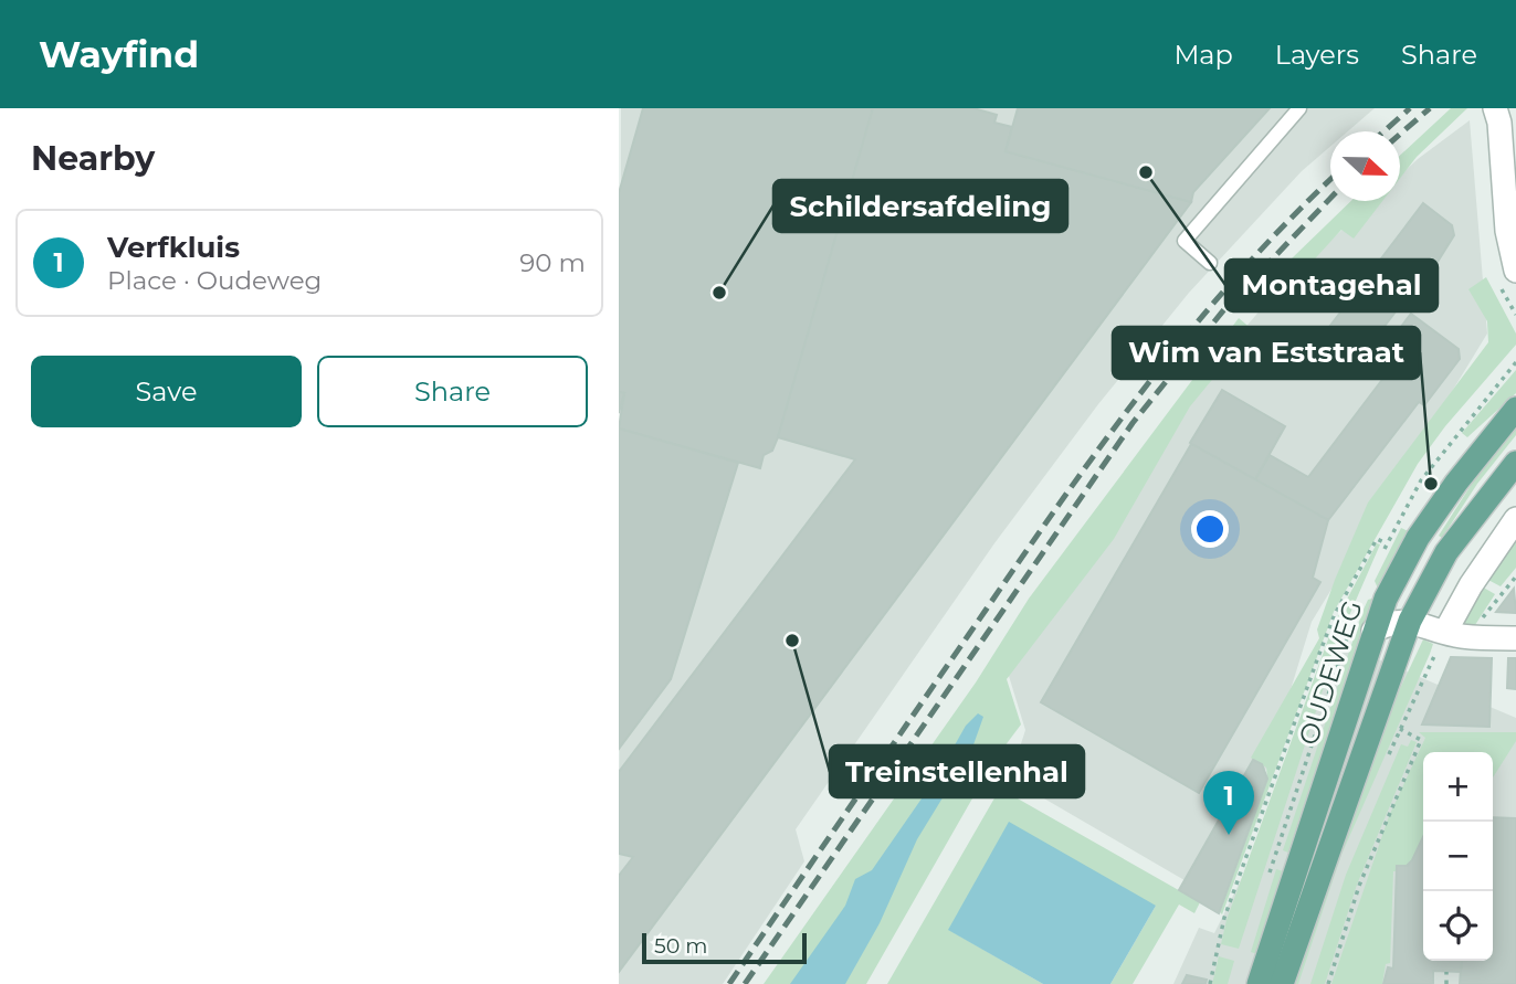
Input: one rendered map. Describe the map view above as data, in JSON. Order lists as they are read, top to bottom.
{
  "streets": {
    "main road": ["OUDEWEG"]
  },
  "places": [
    "Montagehal",
    "Schildersafdeling",
    "Wim van Eststraat",
    "Treinstellenhal"
  ],
  "scale_bar": "50 m",
  "north": "right",
  "page": {
    "header": "Wayfind",
    "nav": ["Map", "Layers", "Share"],
    "heading": "Nearby",
    "list": [
      {
        "mark": "1",
        "name": "Verfkluis",
        "note": "Place · Oudeweg",
        "value": "90 m"
      }
    ],
    "buttons": ["Save", "Share"],
    "map_buttons": ["+", "−"],
    "pins": "1",
    "scale": "50 m"
  }
}
